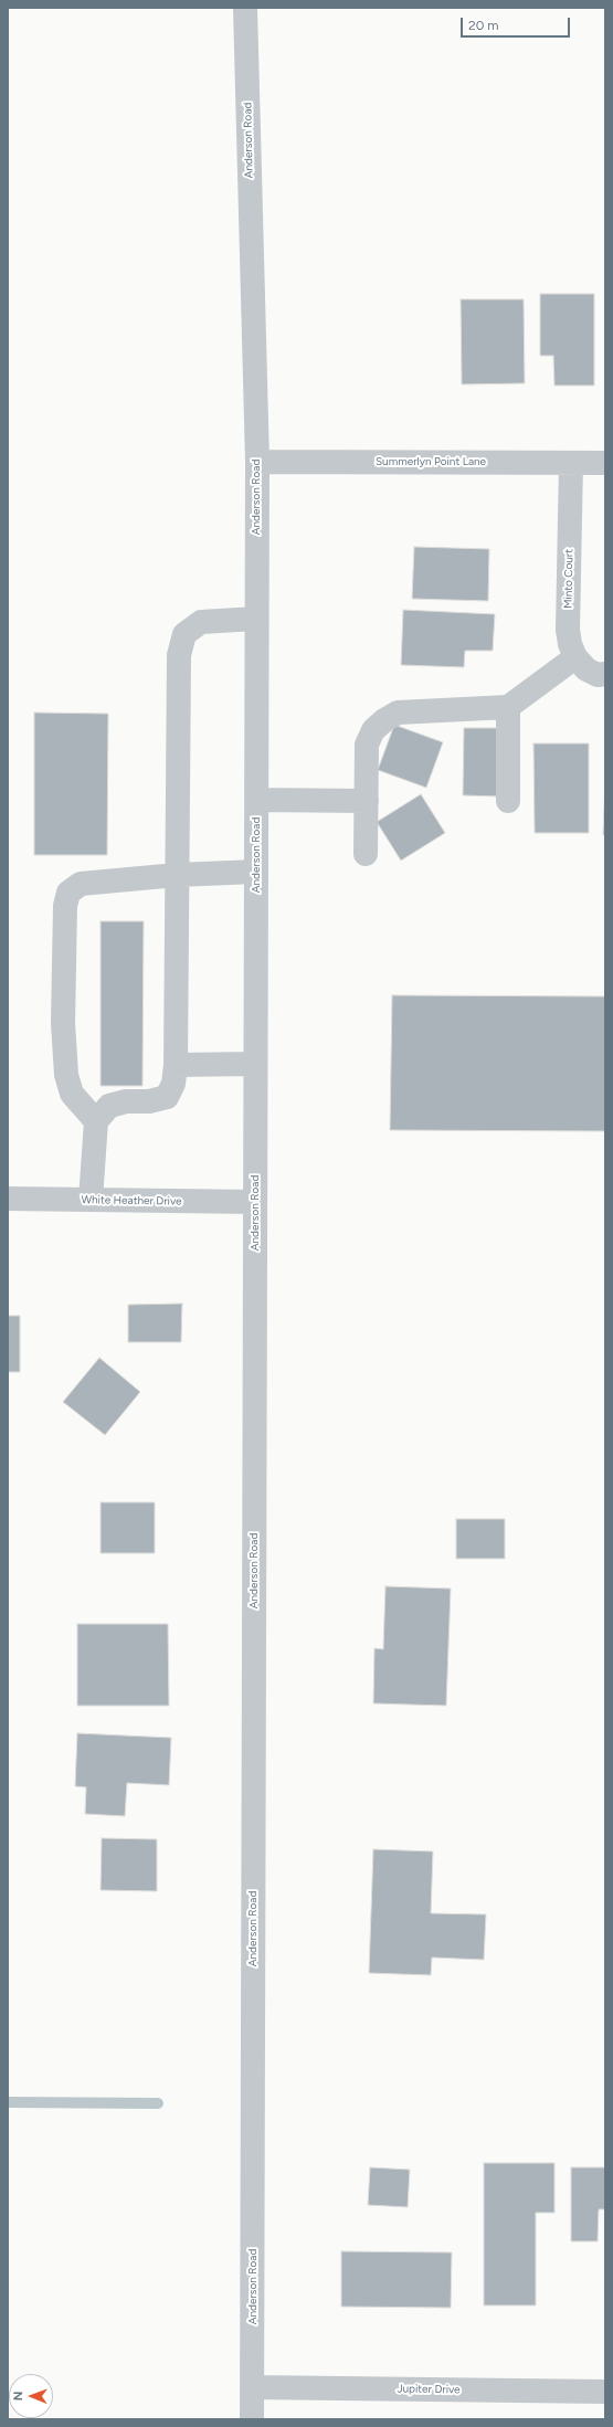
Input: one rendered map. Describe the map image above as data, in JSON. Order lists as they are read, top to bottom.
{
  "streets": {
    "street": [
      "Anderson Road",
      "Summerlyn Point Lane",
      "Minto Court",
      "White Heather Drive",
      "Jupiter Drive"
    ]
  },
  "crossings": [
    ["Anderson Road", "Summerlyn Point Lane"],
    ["Anderson Road", "White Heather Drive"],
    ["Anderson Road", "Jupiter Drive"],
    ["Summerlyn Point Lane", "Minto Court"]
  ],
  "scale_bar": "20 m",
  "north": "left"
}
